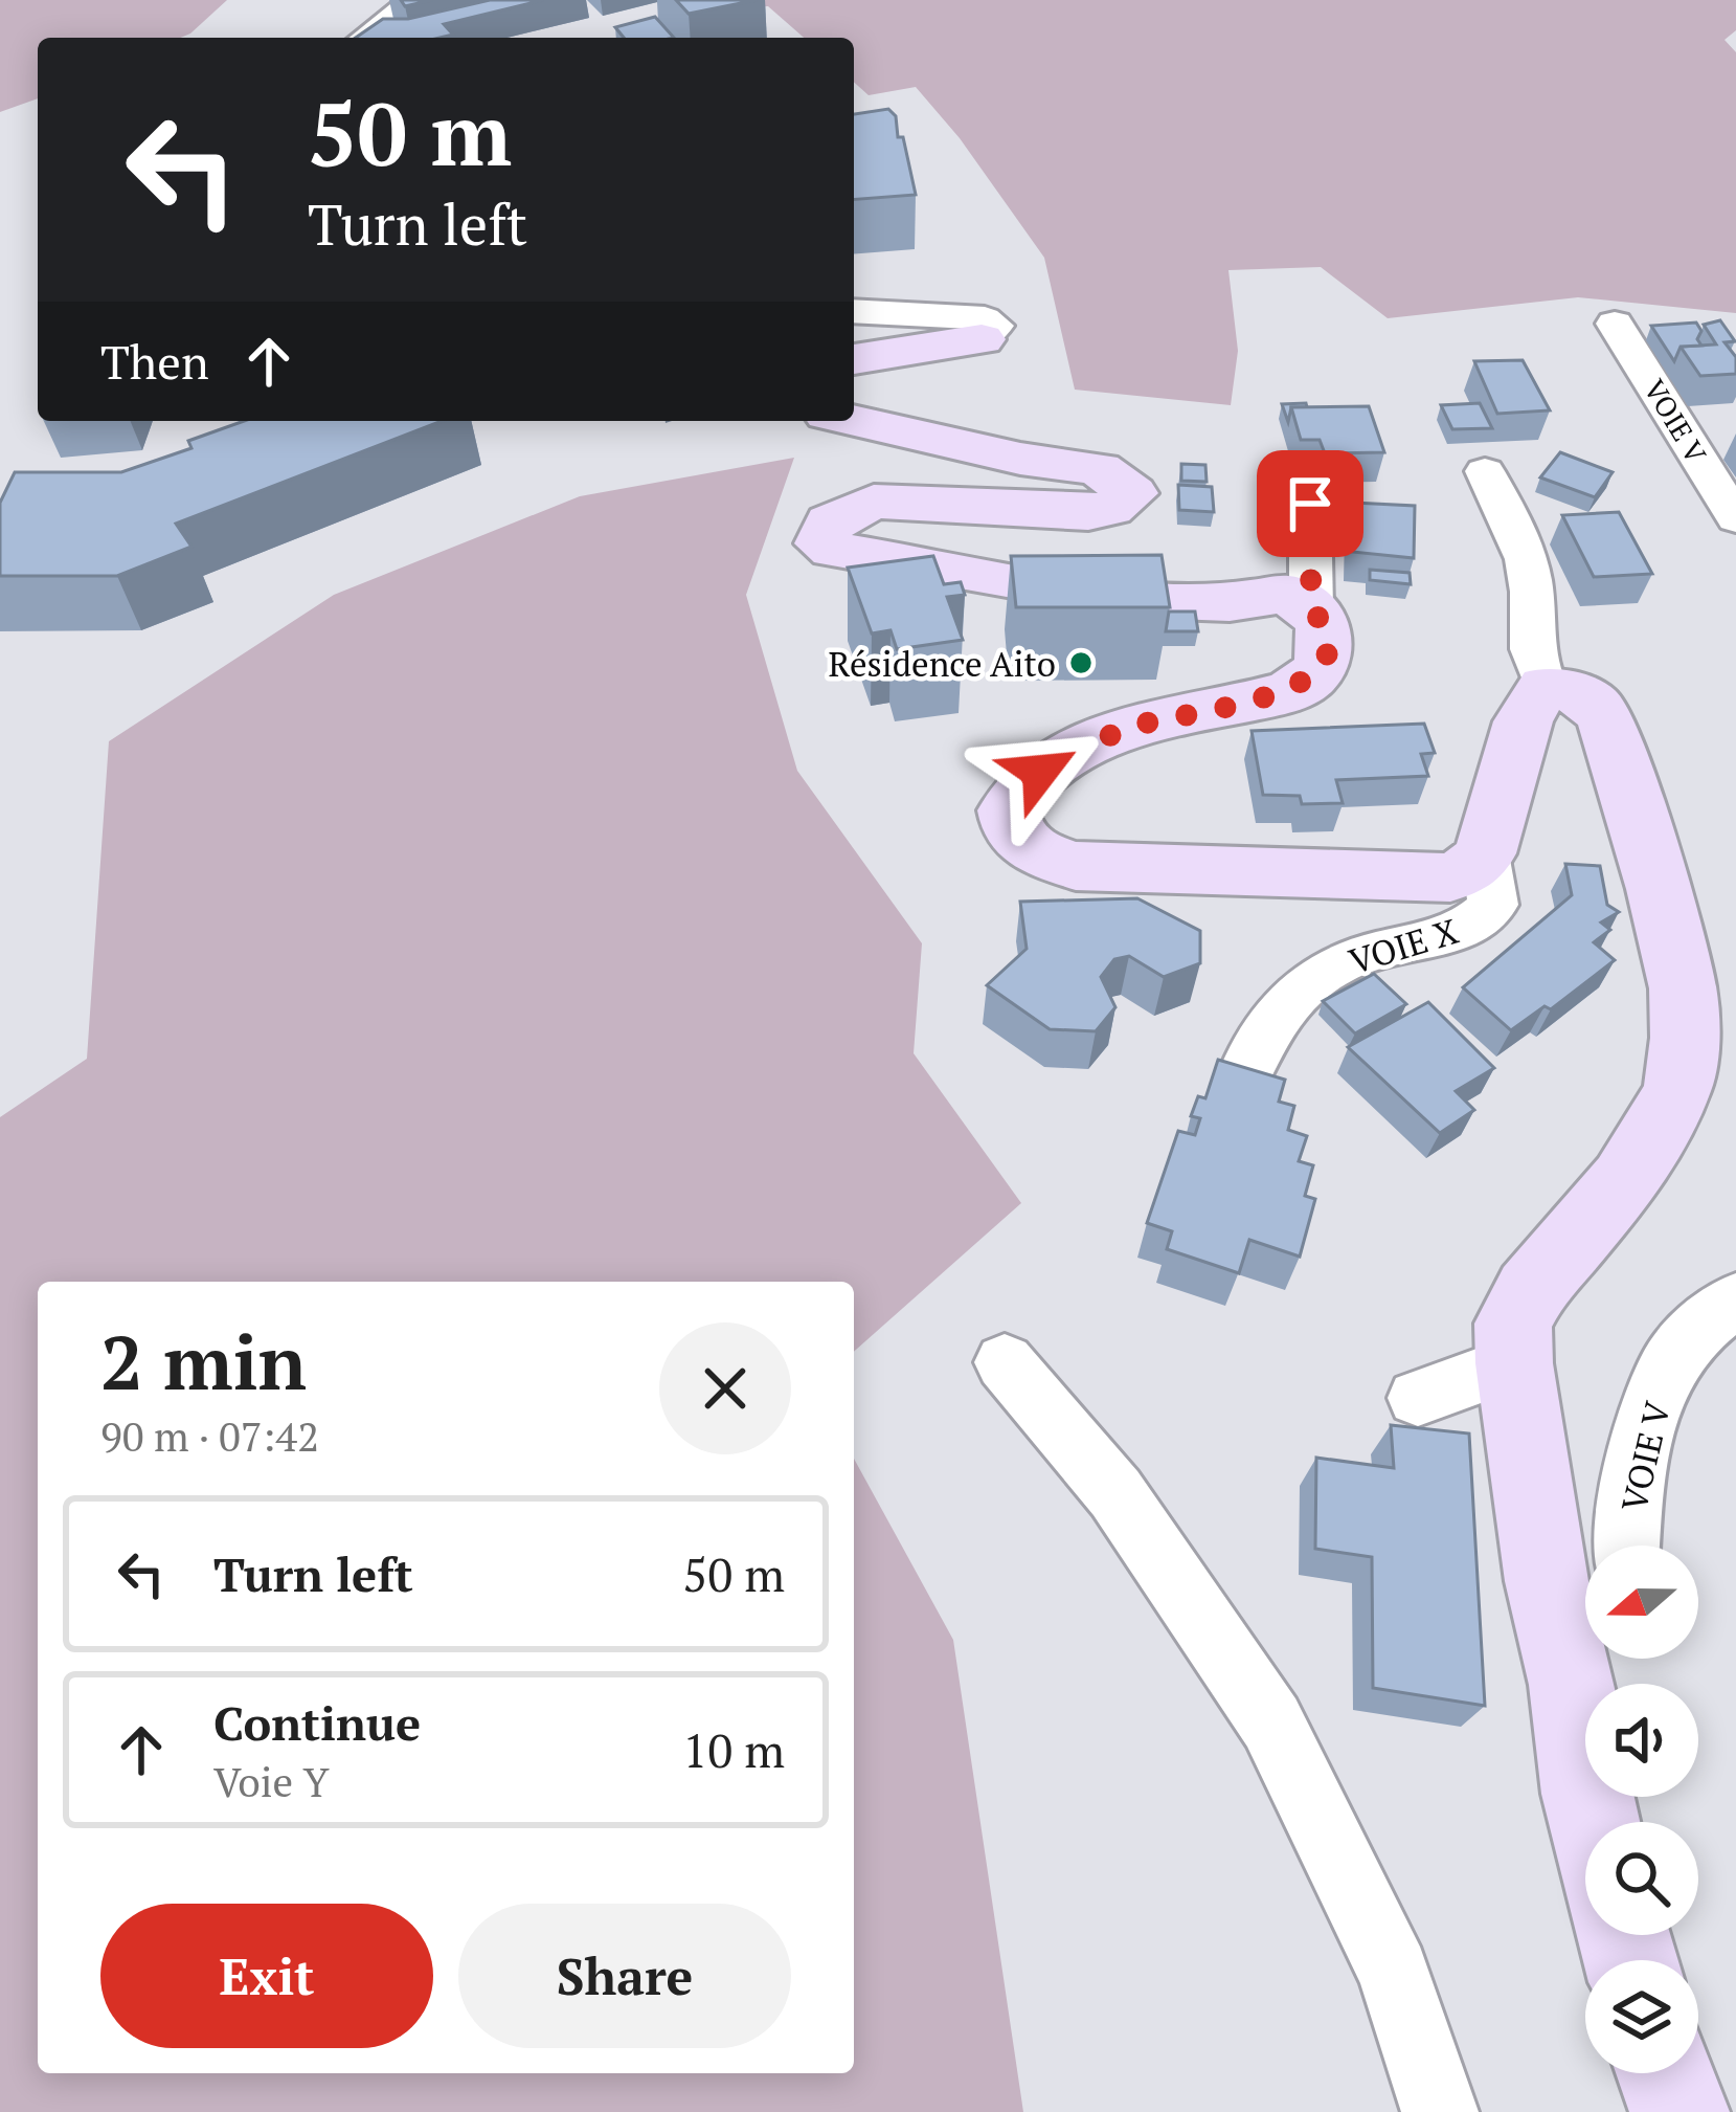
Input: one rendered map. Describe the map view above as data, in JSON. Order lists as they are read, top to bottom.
{
  "streets": {
    "street": ["VOIE V", "VOIE X"]
  },
  "places": ["Résidence Aito"],
  "north": "left",
  "page": {
    "turn": ["50 m", "Turn left"],
    "then": "Then",
    "heading": ["2 min", "90 m · 07:42"],
    "list": [
      {
        "name": "Turn left",
        "value": "50 m"
      },
      {
        "name": "Continue",
        "note": "Voie Y",
        "value": "10 m"
      }
    ],
    "buttons": ["Exit", "Share"]
  }
}
